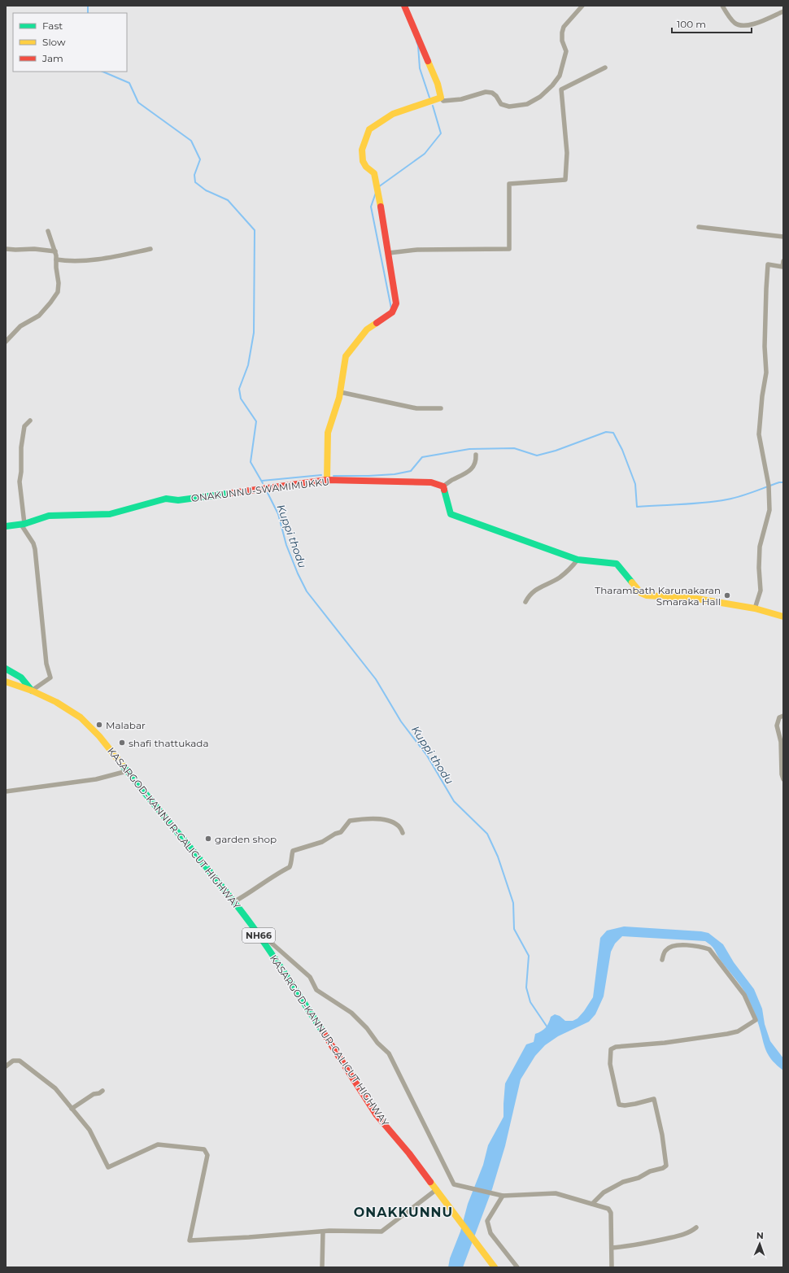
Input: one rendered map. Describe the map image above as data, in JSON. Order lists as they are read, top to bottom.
{
  "streets": {
    "main road": ["ONAKUNNU-SWAMIMUKKU", "KASARGOD-KANNUR-CALICUT HIGHWAY", "NH66"]
  },
  "districts": ["ONAKKUNNU"],
  "water": ["Kuppi thodu"],
  "places": [
    "Tharambath Karunakaran Smaraka Hall",
    "Malabar",
    "shafi thattukada",
    "garden shop"
  ],
  "legend": ["Fast", "Slow", "Jam"],
  "scale_bar": "100 m",
  "north": "top"
}
